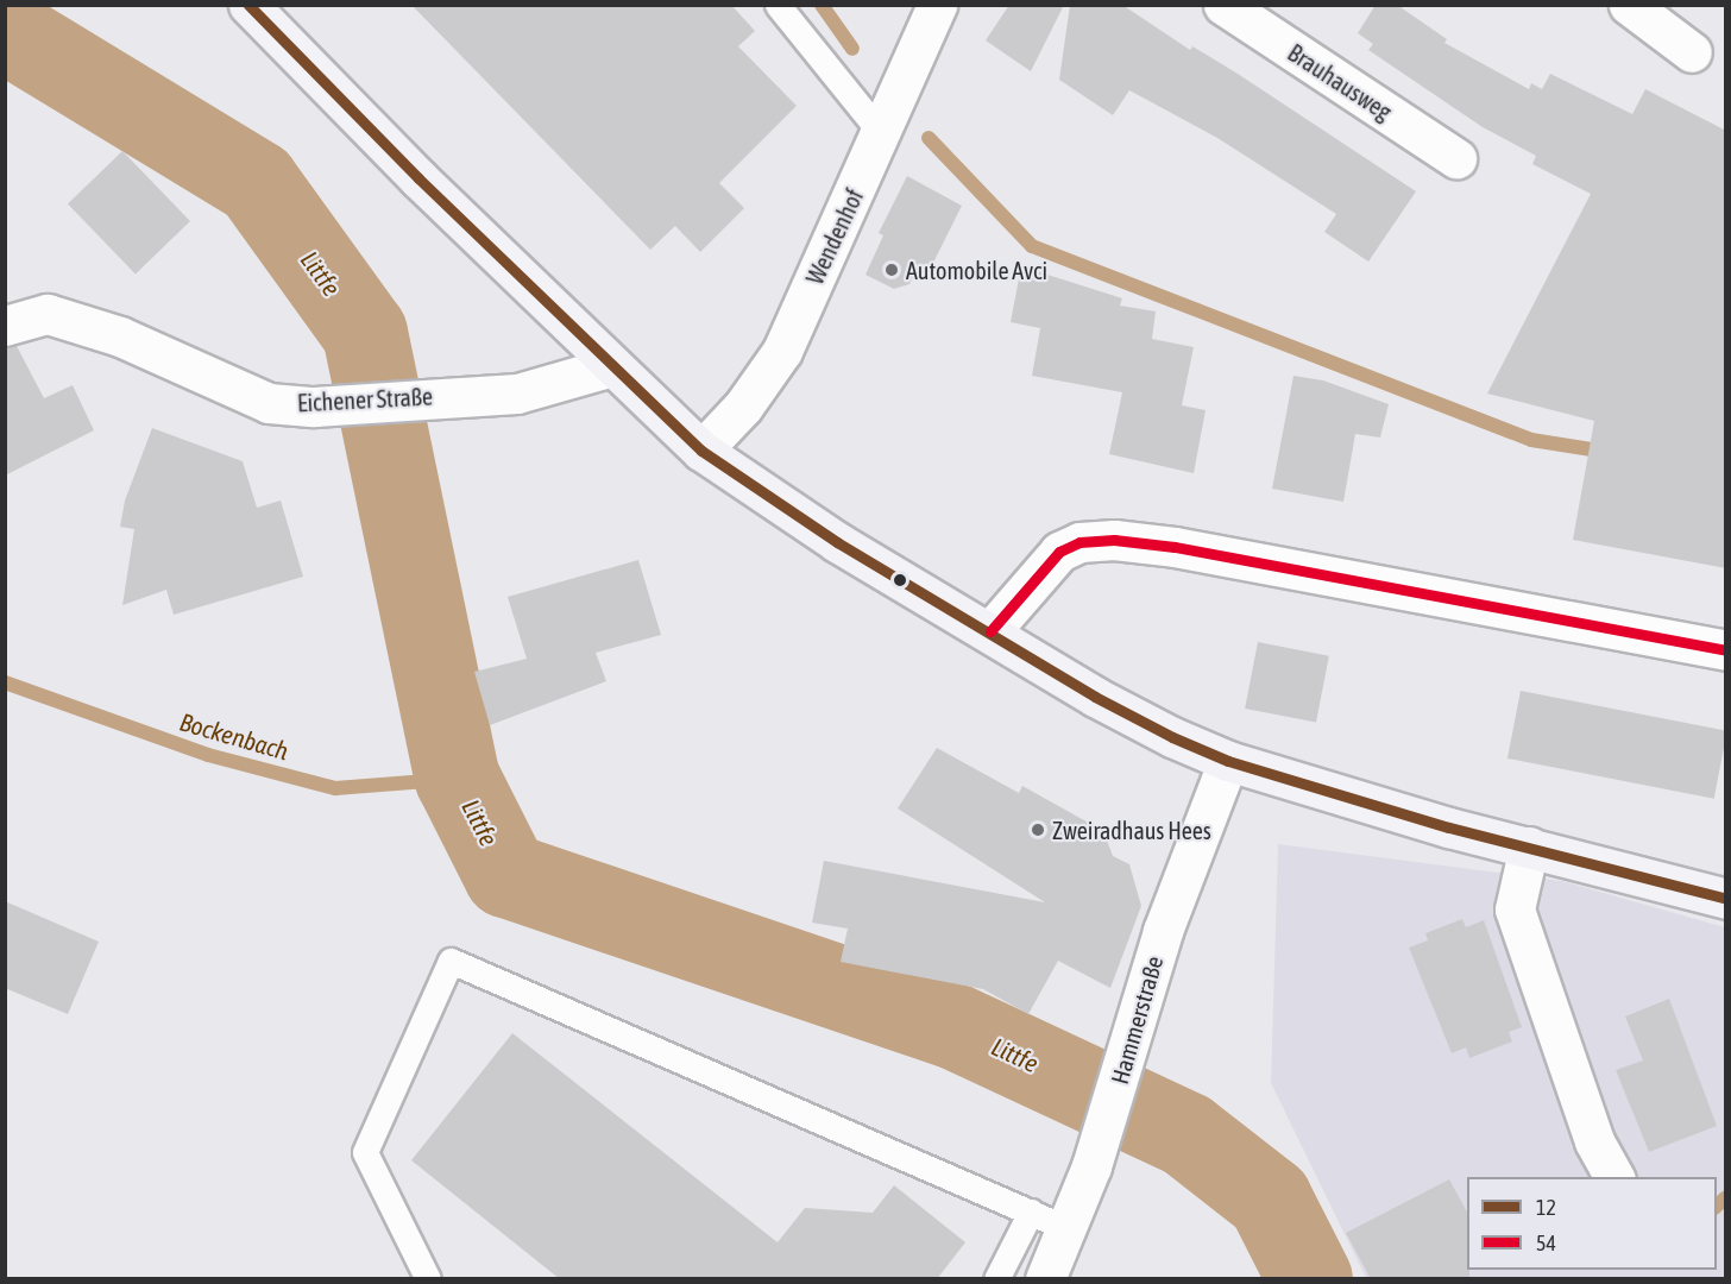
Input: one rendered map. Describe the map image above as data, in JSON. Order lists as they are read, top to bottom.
{
  "streets": {
    "street": [
      "Brauhausweg",
      "Wendenhof",
      "Eichener Straße",
      "Hammerstraße"
    ]
  },
  "water": ["Littfe", "Bockenbach"],
  "places": ["Automobile Avci", "Zweiradhaus Hees"],
  "lines": ["transit line 12", "transit line 54"],
  "legend": ["12", "54"]
}
